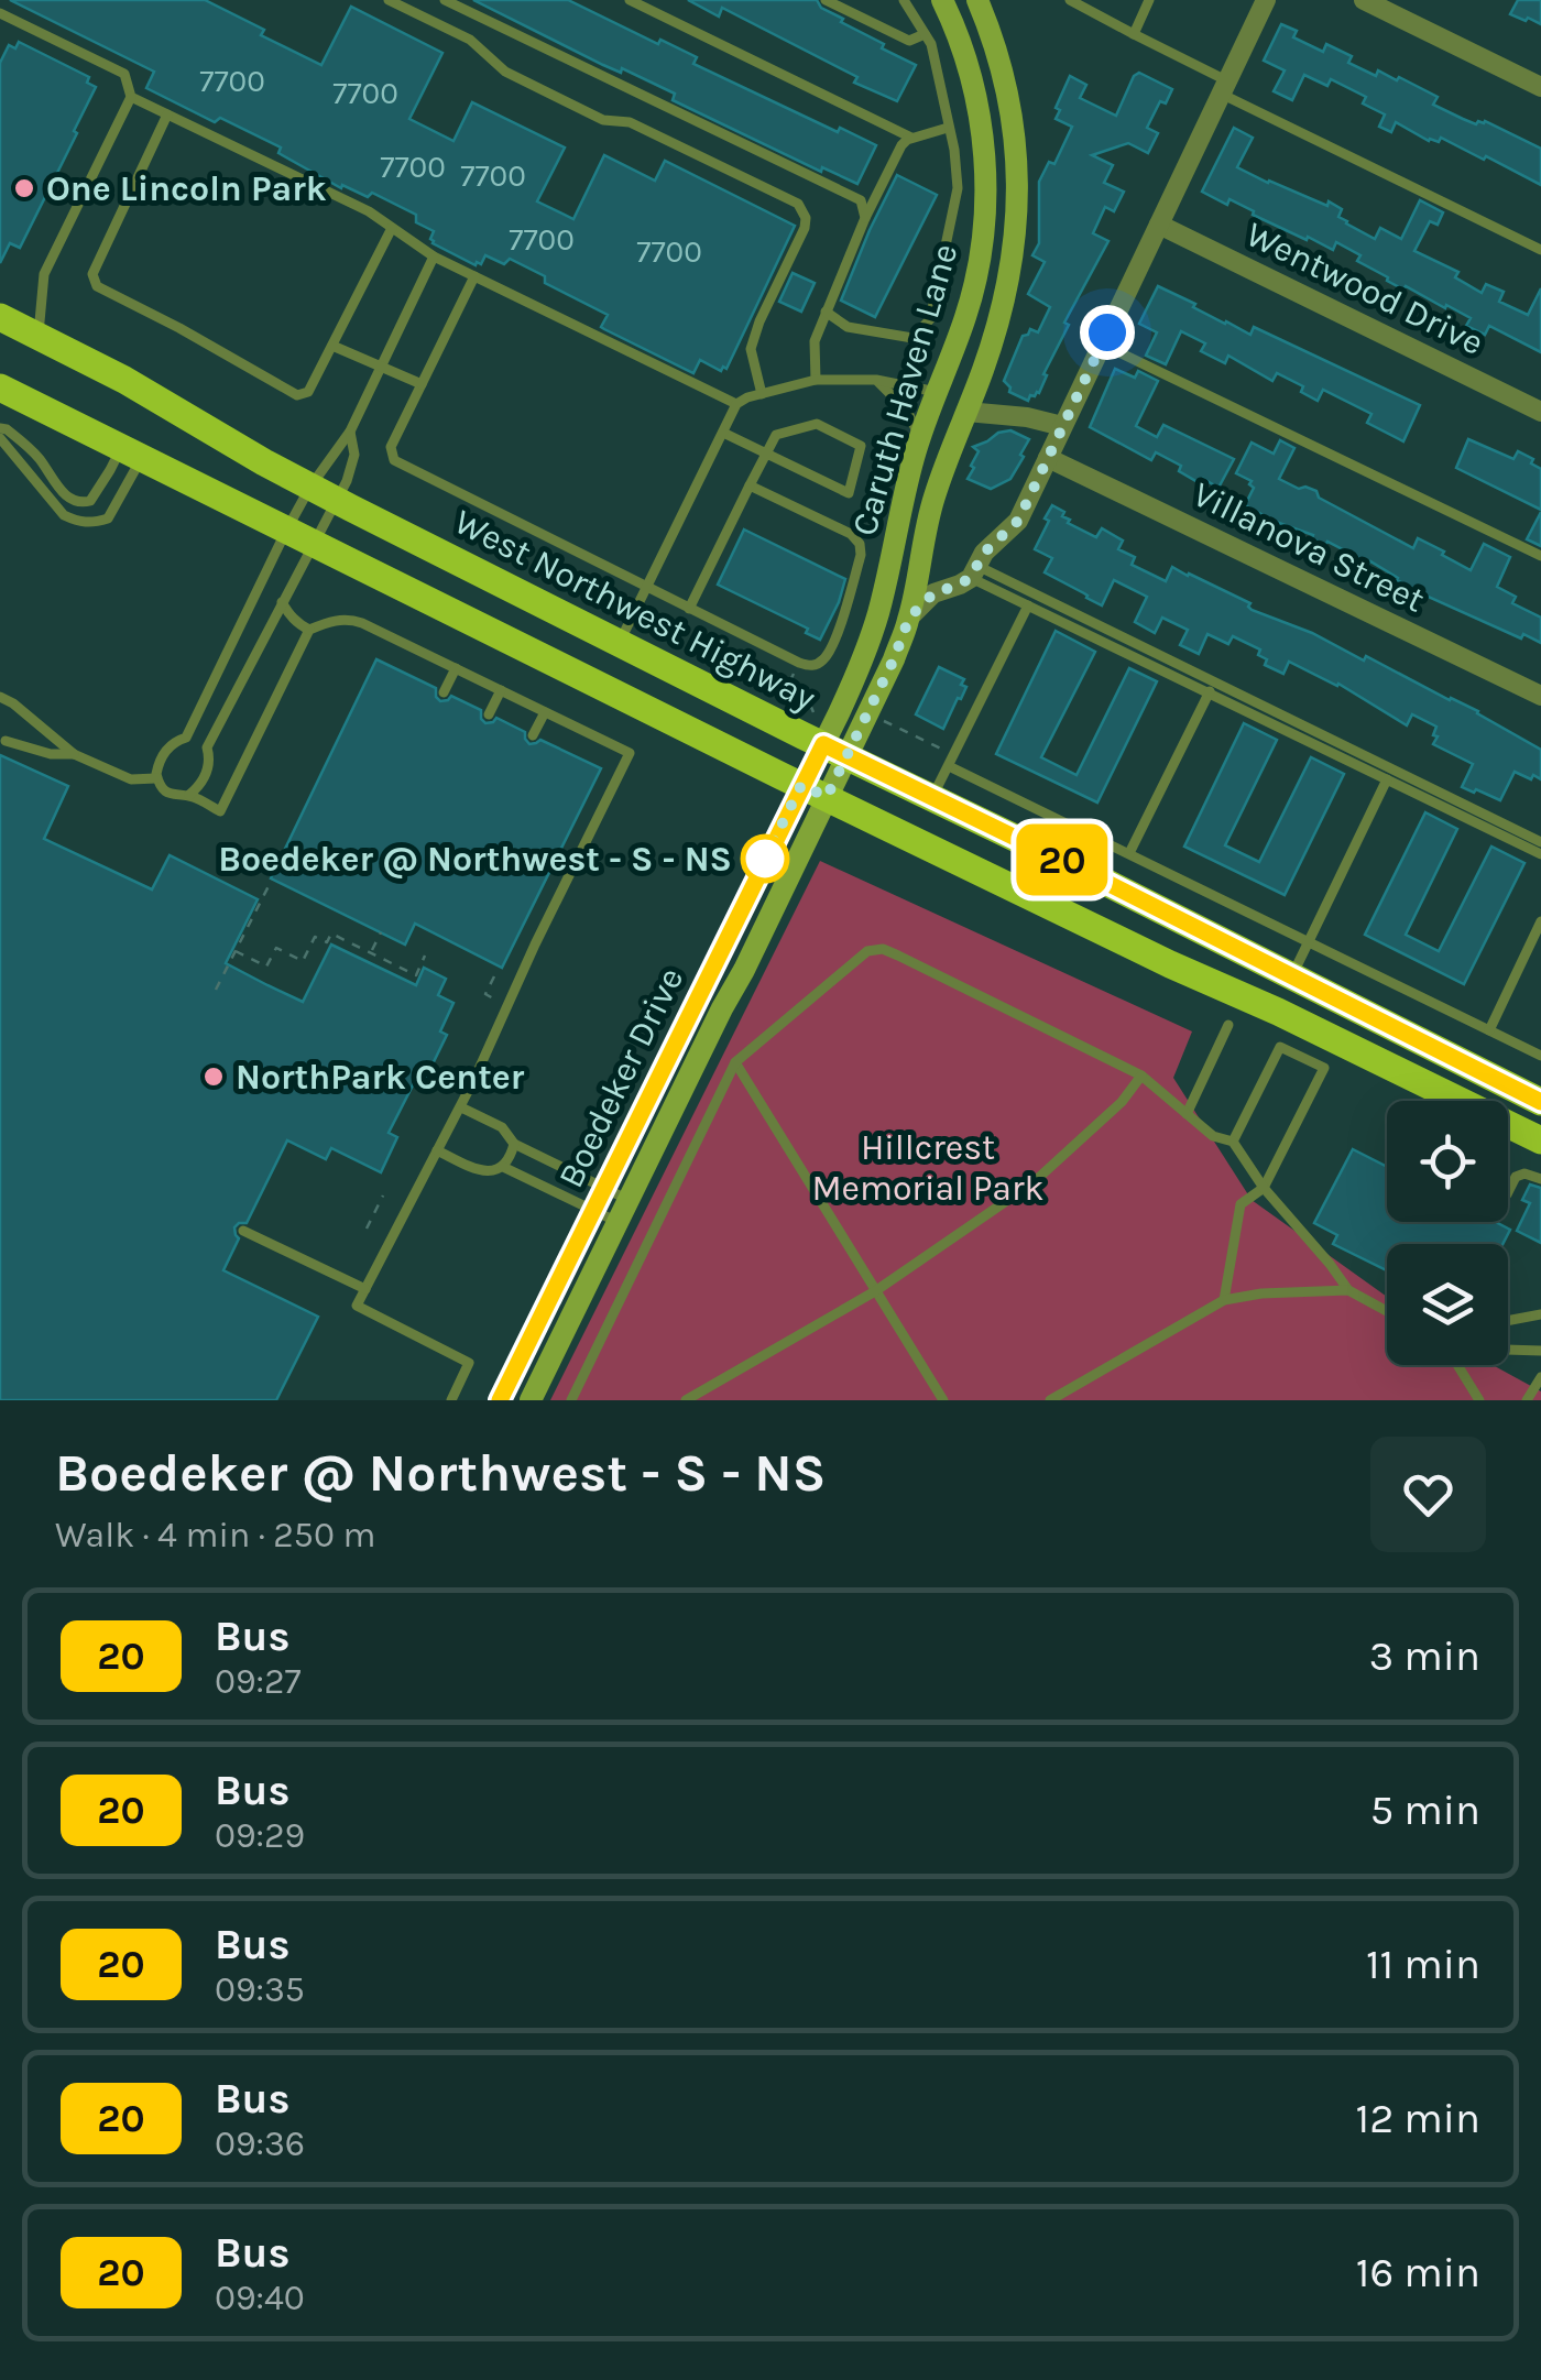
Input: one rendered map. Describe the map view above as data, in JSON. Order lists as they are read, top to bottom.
{
  "streets": {
    "main road": ["Caruth Haven Lane", "West Northwest Highway", "Boedeker Drive"],
    "street": ["Wentwood Drive", "Villanova Street"]
  },
  "crossings": [
    ["Caruth Haven Lane", "West Northwest Highway"],
    ["Caruth Haven Lane", "Boedeker Drive"]
  ],
  "parks": ["Hillcrest Memorial Park"],
  "places": ["One Lincoln Park", "Boedeker @ Northwest - S - NS", "NorthPark Center"],
  "lines": ["bus line 20"],
  "house_numbers": [
    "7700",
    "7700",
    "7700",
    "7700",
    "7700",
    "7700"
  ],
  "page": {
    "on_map": "20",
    "heading": ["Boedeker @ Northwest - S - NS", "Walk · 4 min · 250 m"],
    "list": [
      {
        "mark": "20",
        "name": "Bus",
        "note": "09:27",
        "value": "3 min"
      },
      {
        "mark": "20",
        "name": "Bus",
        "note": "09:29",
        "value": "5 min"
      },
      {
        "mark": "20",
        "name": "Bus",
        "note": "09:35",
        "value": "11 min"
      },
      {
        "mark": "20",
        "name": "Bus",
        "note": "09:36",
        "value": "12 min"
      },
      {
        "mark": "20",
        "name": "Bus",
        "note": "09:40",
        "value": "16 min"
      }
    ]
  }
}
